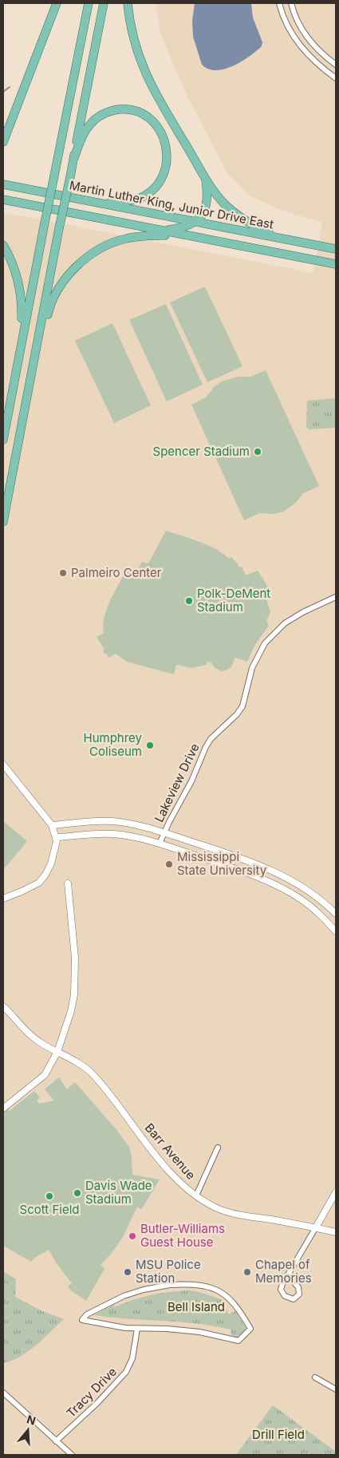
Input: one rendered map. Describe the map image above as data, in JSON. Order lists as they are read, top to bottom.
{
  "streets": {
    "main road": ["Martin Luther King, Junior Drive East"],
    "street": ["Lakeview Drive", "Barr Avenue", "Tracy Drive"]
  },
  "parks": ["Bell Island", "Drill Field"],
  "places": [
    "Spencer Stadium",
    "Palmeiro Center",
    "Polk-DeMent Stadium",
    "Humphrey Coliseum",
    "Mississippi State University",
    "Davis Wade Stadium",
    "Scott Field",
    "Butler-Williams Guest House",
    "MSU Police Station",
    "Chapel of Memories"
  ],
  "north": "top"
}
